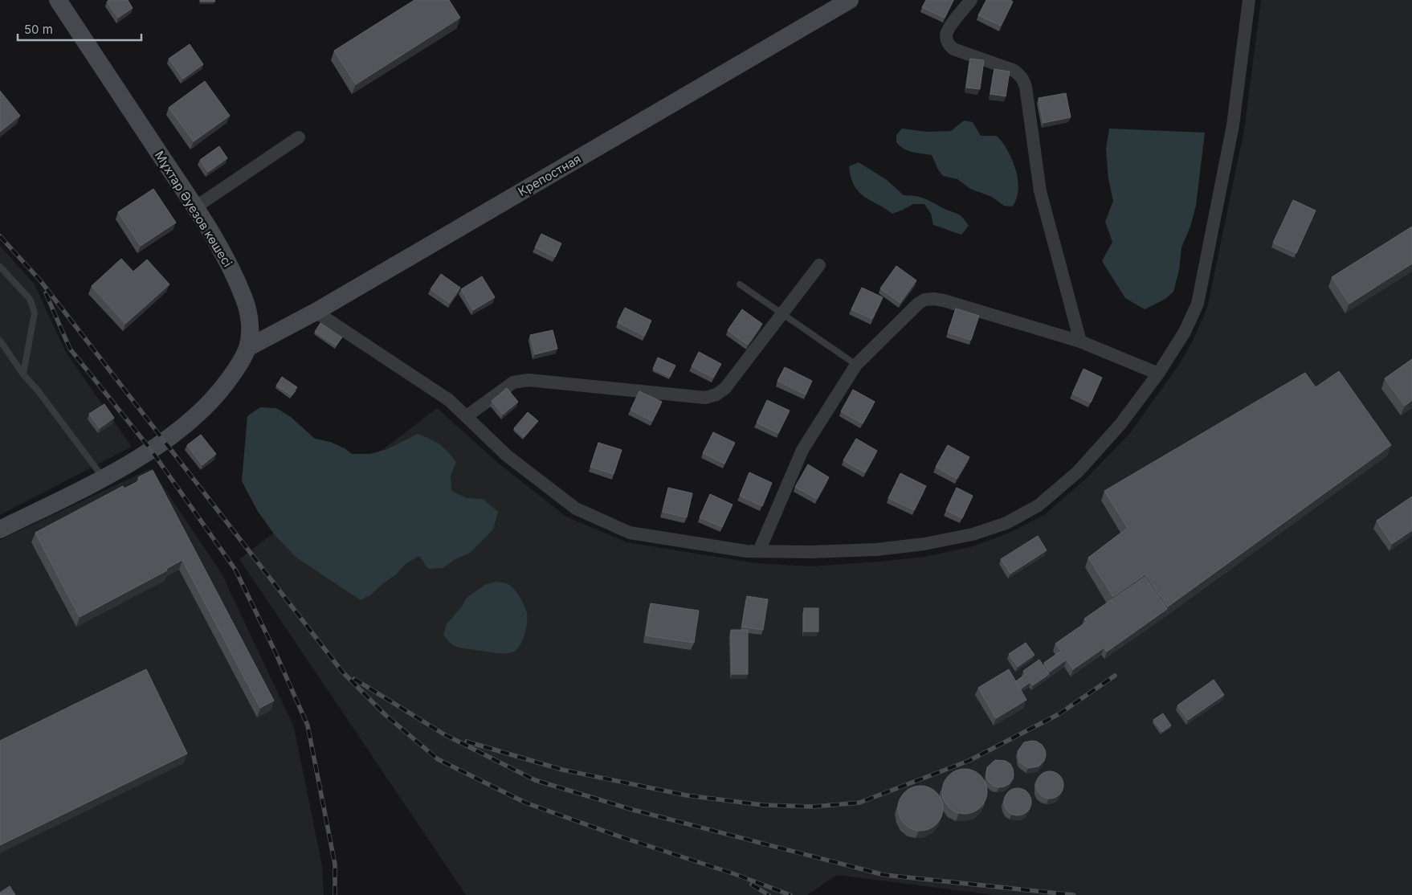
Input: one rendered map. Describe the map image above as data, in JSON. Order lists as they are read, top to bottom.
{
  "streets": {
    "street": ["Крепостная", "Мұхтар Әуезов көшесі"]
  },
  "crossings": [
    ["Крепостная", "Мұхтар Әуезов көшесі"]
  ],
  "scale_bar": "50 m"
}
